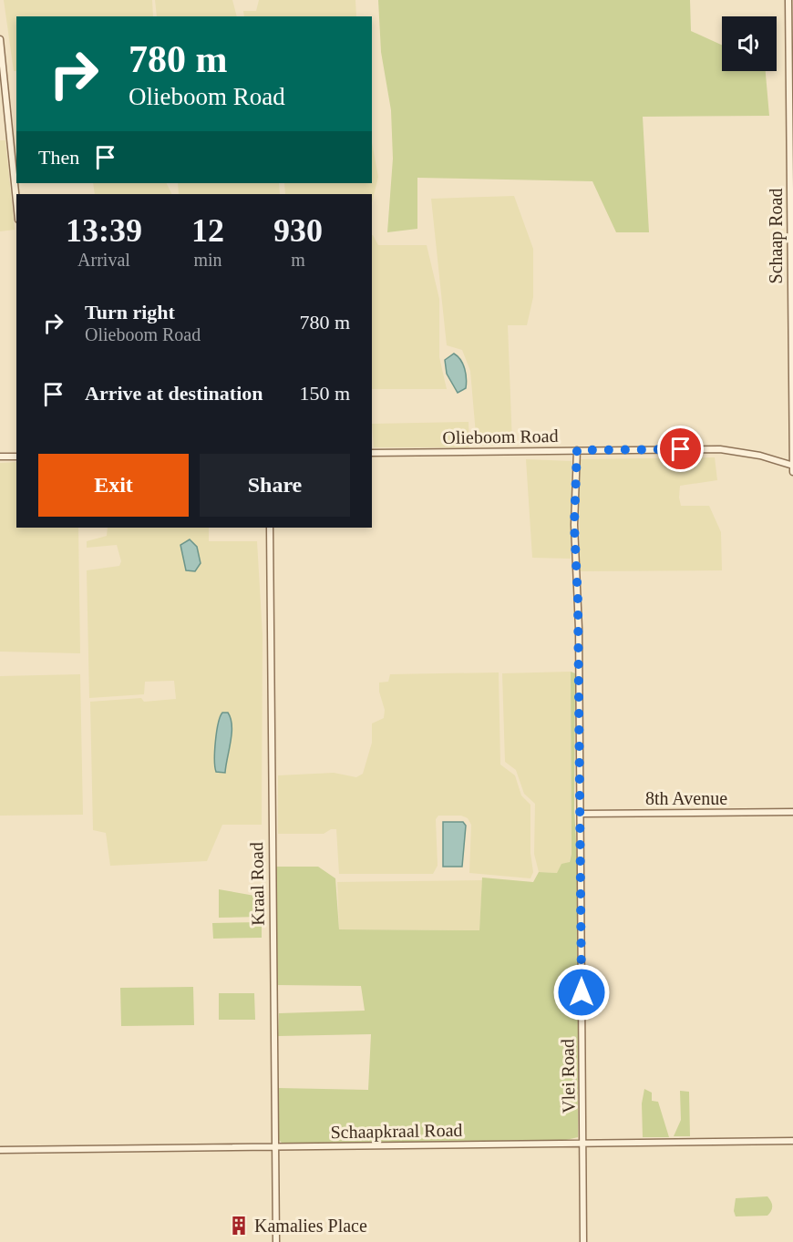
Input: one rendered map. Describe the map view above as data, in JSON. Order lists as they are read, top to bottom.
{
  "streets": {
    "street": [
      "Schaap Road",
      "Olieboom Road",
      "8th Avenue",
      "Kraal Road",
      "Vlei Road",
      "Schaapkraal Road"
    ]
  },
  "crossings": [
    ["Schaap Road", "Olieboom Road"],
    ["Olieboom Road", "Vlei Road"],
    ["8th Avenue", "Vlei Road"],
    ["Kraal Road", "Schaapkraal Road"],
    ["Vlei Road", "Schaapkraal Road"]
  ],
  "places": {
    "building": ["Kamalies Place"]
  },
  "page": {
    "turn": ["780 m", "Olieboom Road"],
    "then": "Then",
    "eta": [
      "13:39",
      "Arrival",
      "12",
      "min",
      "930",
      "m"
    ],
    "list": [
      {
        "name": "Turn right",
        "note": "Olieboom Road",
        "value": "780 m"
      },
      {
        "name": "Arrive at destination",
        "value": "150 m"
      }
    ],
    "buttons": ["Exit", "Share"]
  }
}
